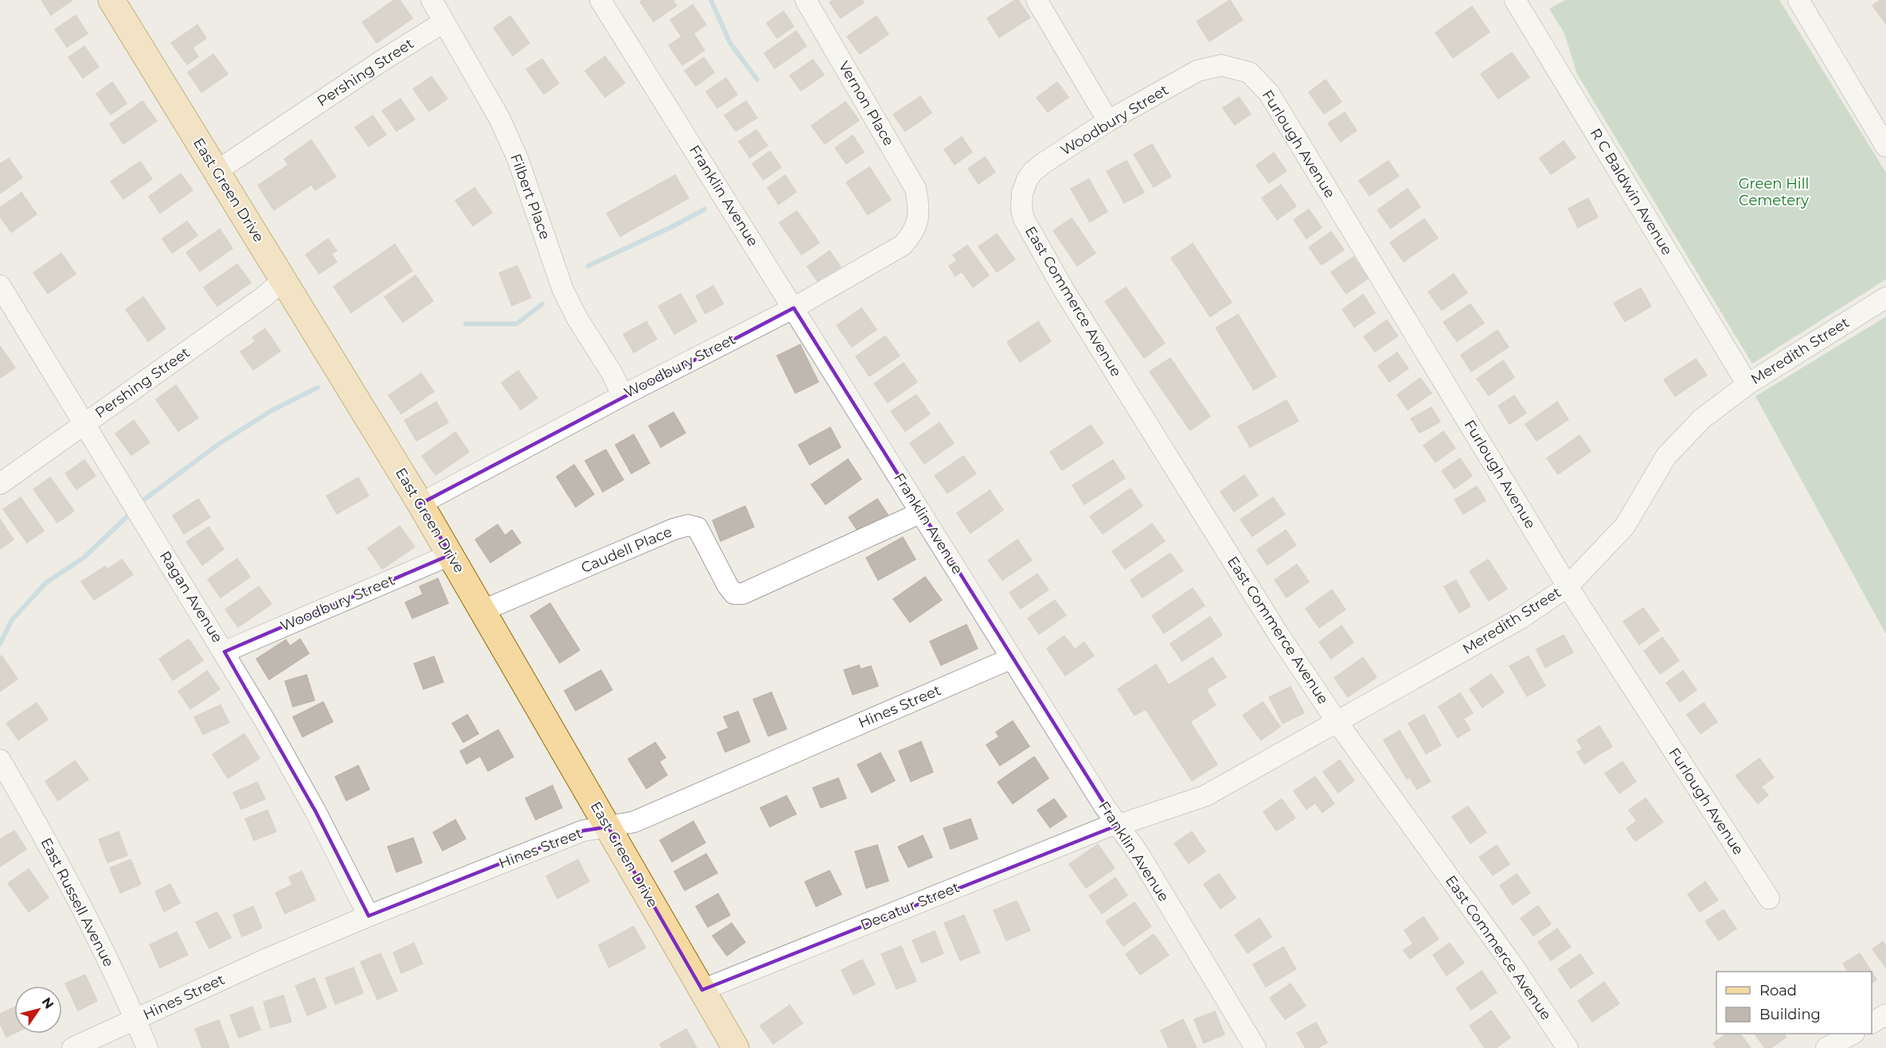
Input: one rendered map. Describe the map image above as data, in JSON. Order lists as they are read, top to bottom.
{
  "streets": {
    "main road": ["East Green Drive"],
    "street": [
      "Pershing Street",
      "Vernon Place",
      "Woodbury Street",
      "Furlough Avenue",
      "R C Baldwin Avenue",
      "Franklin Avenue",
      "Filbert Place",
      "East Commerce Avenue",
      "Meredith Street",
      "Caudell Place",
      "Ragan Avenue",
      "Hines Street",
      "East Russell Avenue",
      "Decatur Street"
    ]
  },
  "crossings": [
    ["Pershing Street", "East Green Drive"],
    ["Pershing Street", "Filbert Place"],
    ["Pershing Street", "Ragan Avenue"],
    ["Vernon Place", "Woodbury Street"],
    ["Woodbury Street", "Furlough Avenue"],
    ["Woodbury Street", "East Green Drive"],
    ["Woodbury Street", "Franklin Avenue"],
    ["Woodbury Street", "Filbert Place"],
    ["Woodbury Street", "East Commerce Avenue"],
    ["Woodbury Street", "Ragan Avenue"],
    ["Furlough Avenue", "Meredith Street"],
    ["East Green Drive", "Caudell Place"],
    ["East Green Drive", "Hines Street"],
    ["East Green Drive", "Decatur Street"],
    ["R C Baldwin Avenue", "Meredith Street"],
    ["Franklin Avenue", "Meredith Street"],
    ["Franklin Avenue", "Caudell Place"],
    ["Franklin Avenue", "Hines Street"],
    ["Franklin Avenue", "Decatur Street"],
    ["East Commerce Avenue", "Meredith Street"],
    ["Meredith Street", "Decatur Street"],
    ["Ragan Avenue", "Hines Street"],
    ["Hines Street", "East Russell Avenue"]
  ],
  "parks": ["Green Hill Cemetery"],
  "legend": ["Road", "Building"],
  "north": "top right"
}
